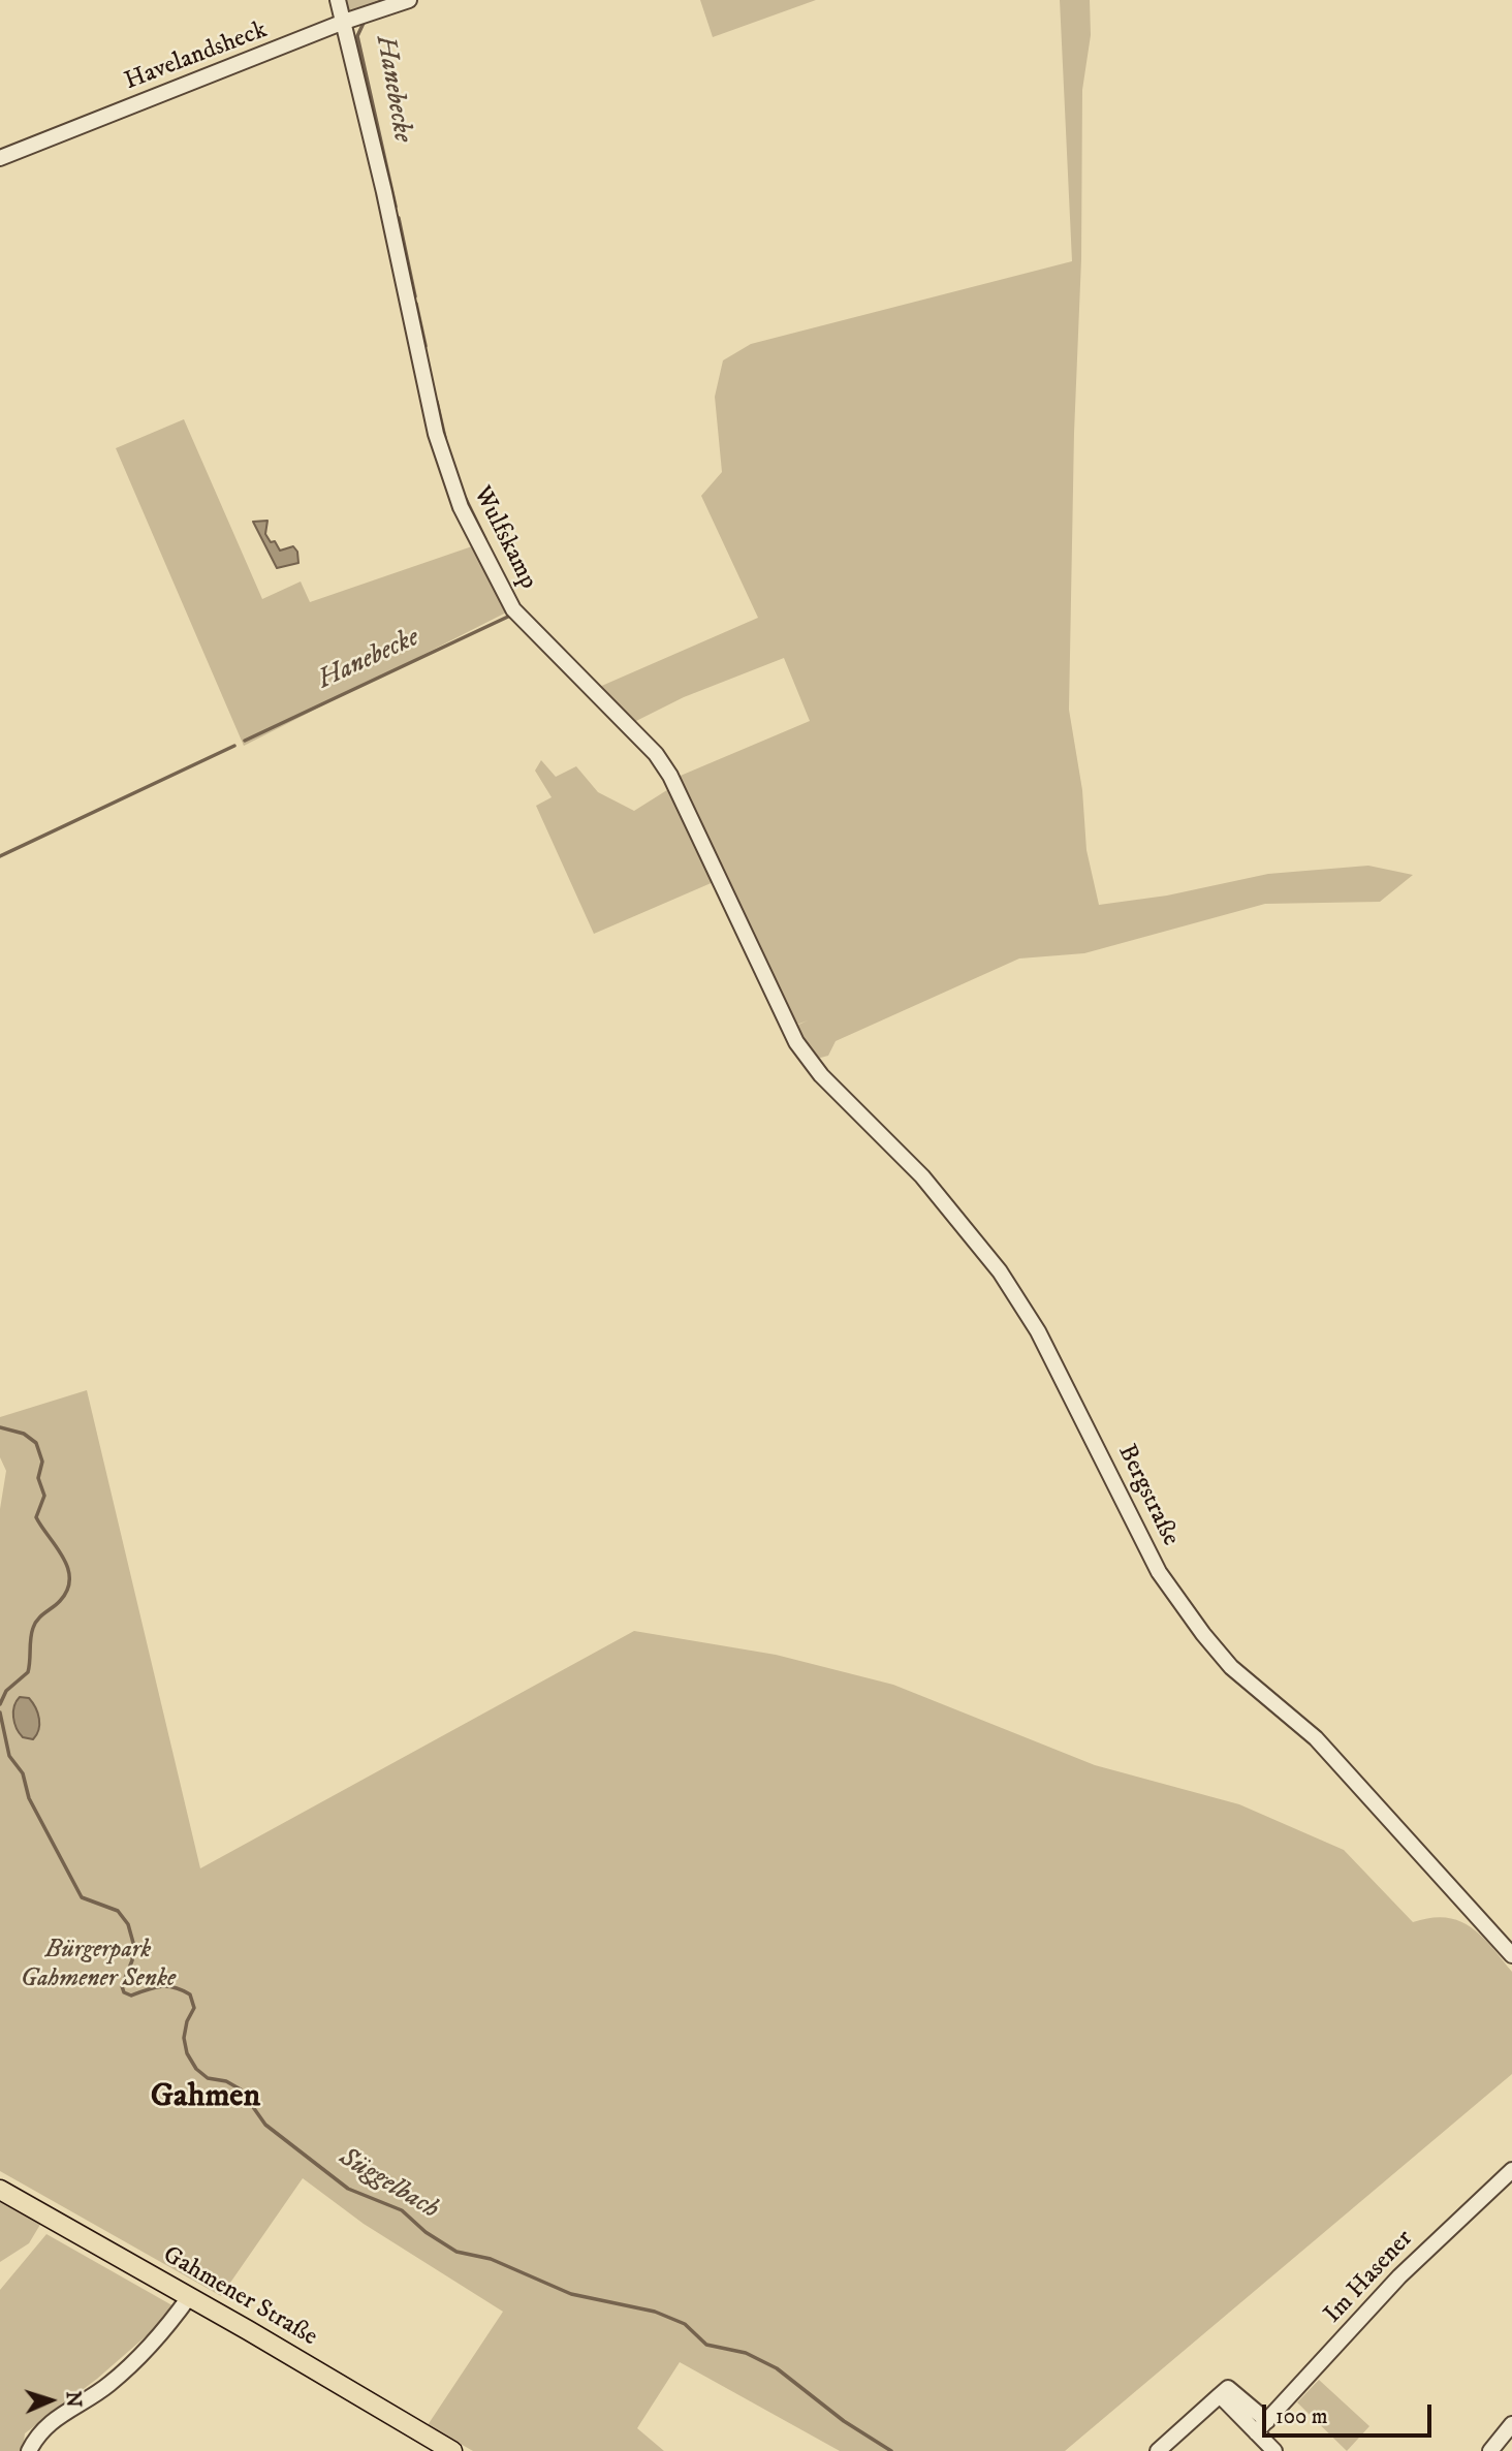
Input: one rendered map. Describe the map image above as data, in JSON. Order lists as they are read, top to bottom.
{
  "streets": {
    "main road": ["Gahmener Straße"],
    "street": [
      "Havelandsheck",
      "Wulfskamp",
      "Bergstraße",
      "Im Hasener"
    ]
  },
  "crossings": [
    ["Havelandsheck", "Wulfskamp"],
    ["Wulfskamp", "Bergstraße"]
  ],
  "districts": ["Gahmen"],
  "water": ["Hanebecke", "Süggelbach"],
  "parks": ["Bürgerpark Gahmener Senke"],
  "scale_bar": "100 m",
  "north": "right"
}
